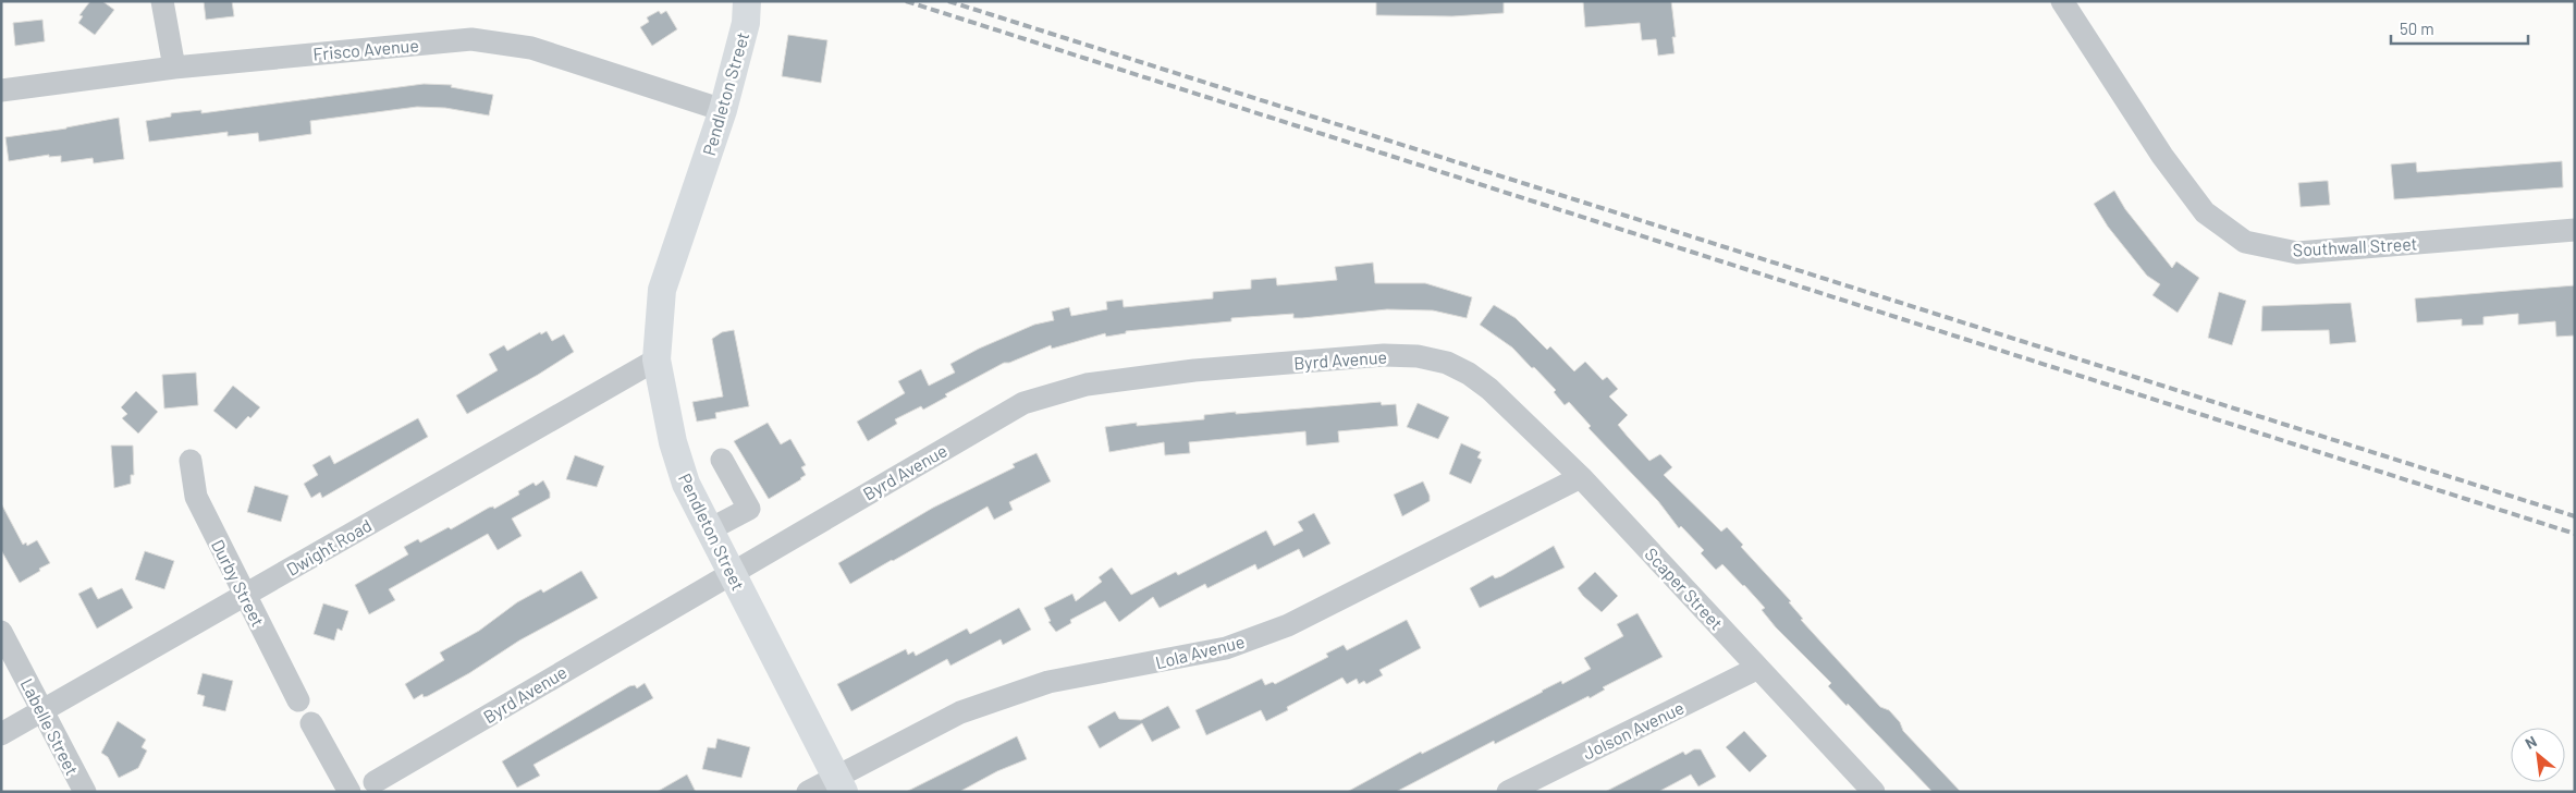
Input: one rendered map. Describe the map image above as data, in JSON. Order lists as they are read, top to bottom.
{
  "streets": {
    "main road": ["Pendleton Street"],
    "street": [
      "Frisco Avenue",
      "Southwall Street",
      "Byrd Avenue",
      "Dwight Road",
      "Durby Street",
      "Scaper Street",
      "Lola Avenue",
      "Labelle Street",
      "Jolson Avenue"
    ]
  },
  "crossings": [
    ["Frisco Avenue", "Pendleton Street"],
    ["Pendleton Street", "Byrd Avenue"],
    ["Pendleton Street", "Dwight Road"],
    ["Pendleton Street", "Lola Avenue"],
    ["Byrd Avenue", "Scaper Street"],
    ["Dwight Road", "Durby Street"],
    ["Dwight Road", "Labelle Street"],
    ["Scaper Street", "Lola Avenue"],
    ["Scaper Street", "Jolson Avenue"]
  ],
  "scale_bar": "50 m",
  "north": "top left"
}
